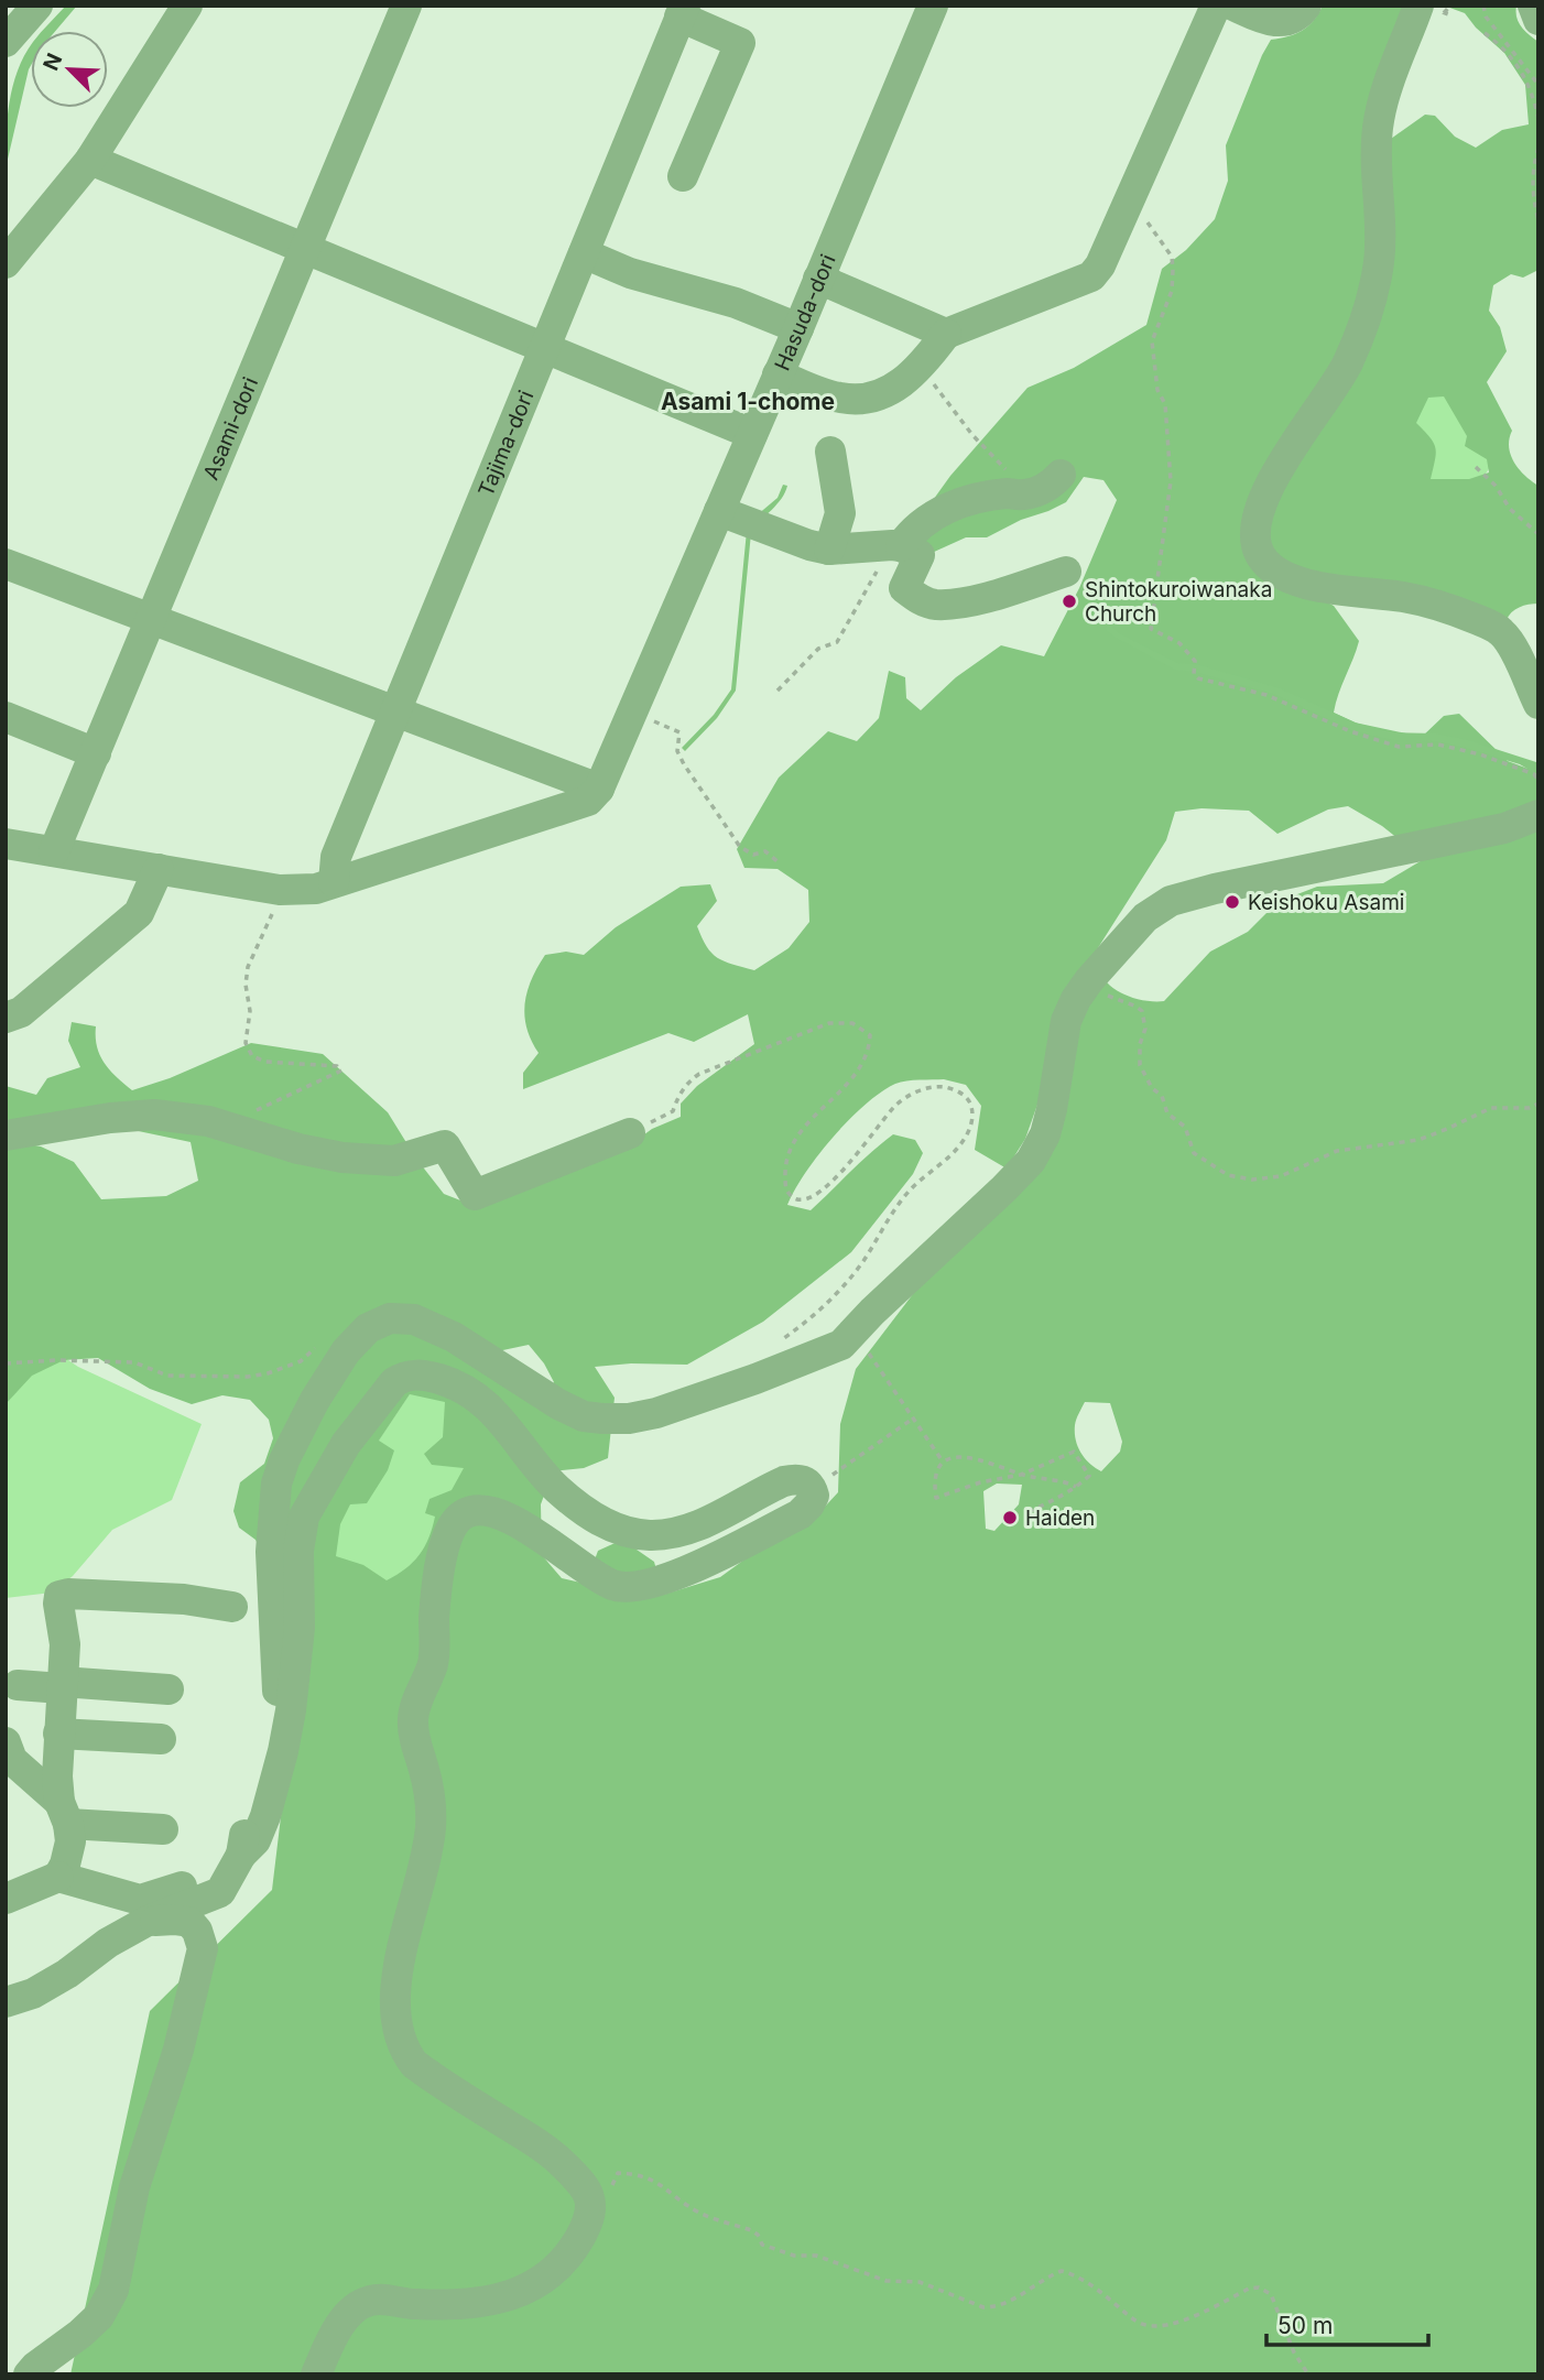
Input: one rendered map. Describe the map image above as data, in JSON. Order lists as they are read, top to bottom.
{
  "streets": {
    "street": ["Hasuda-dori", "Asami-dori", "Tajima-dori"]
  },
  "districts": ["Asami 1-chome"],
  "places": ["Shintokuroiwanaka Church", "Keishoku Asami", "Haiden"],
  "scale_bar": "50 m",
  "north": "top left"
}
